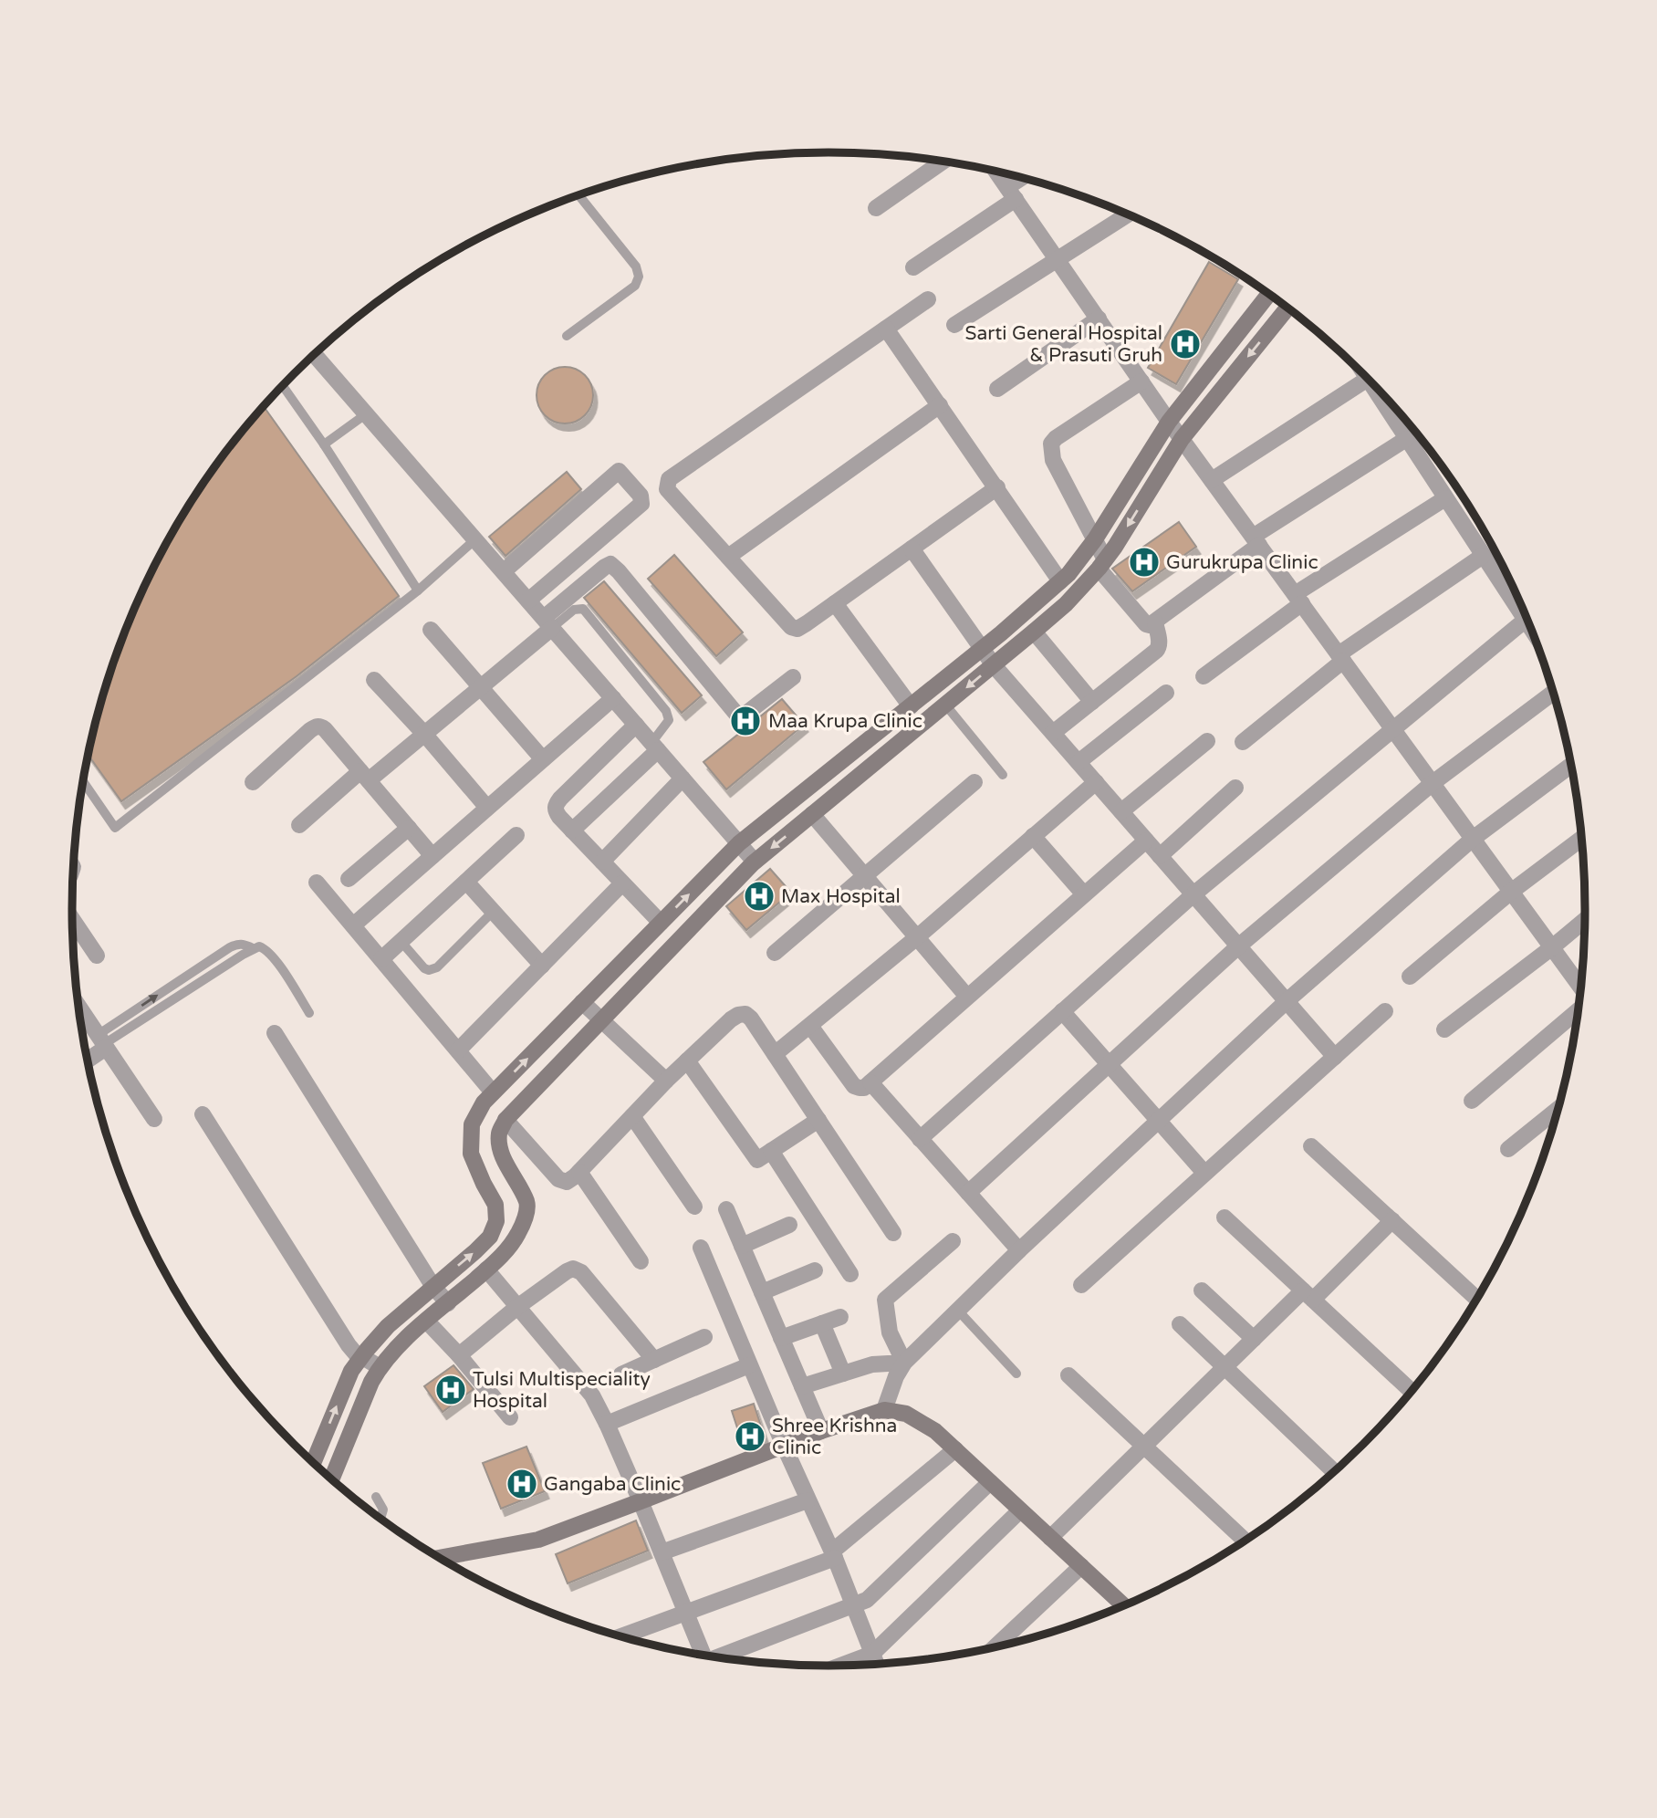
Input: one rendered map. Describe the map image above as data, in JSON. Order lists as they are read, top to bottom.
{
  "places": {
    "hospital": [
      "Sarti General Hospital & Prasuti Gruh",
      "Gurukrupa Clinic",
      "Maa Krupa Clinic",
      "Max Hospital",
      "Tulsi Multispeciality Hospital",
      "Shree Krishna Clinic",
      "Gangaba Clinic"
    ]
  }
}
